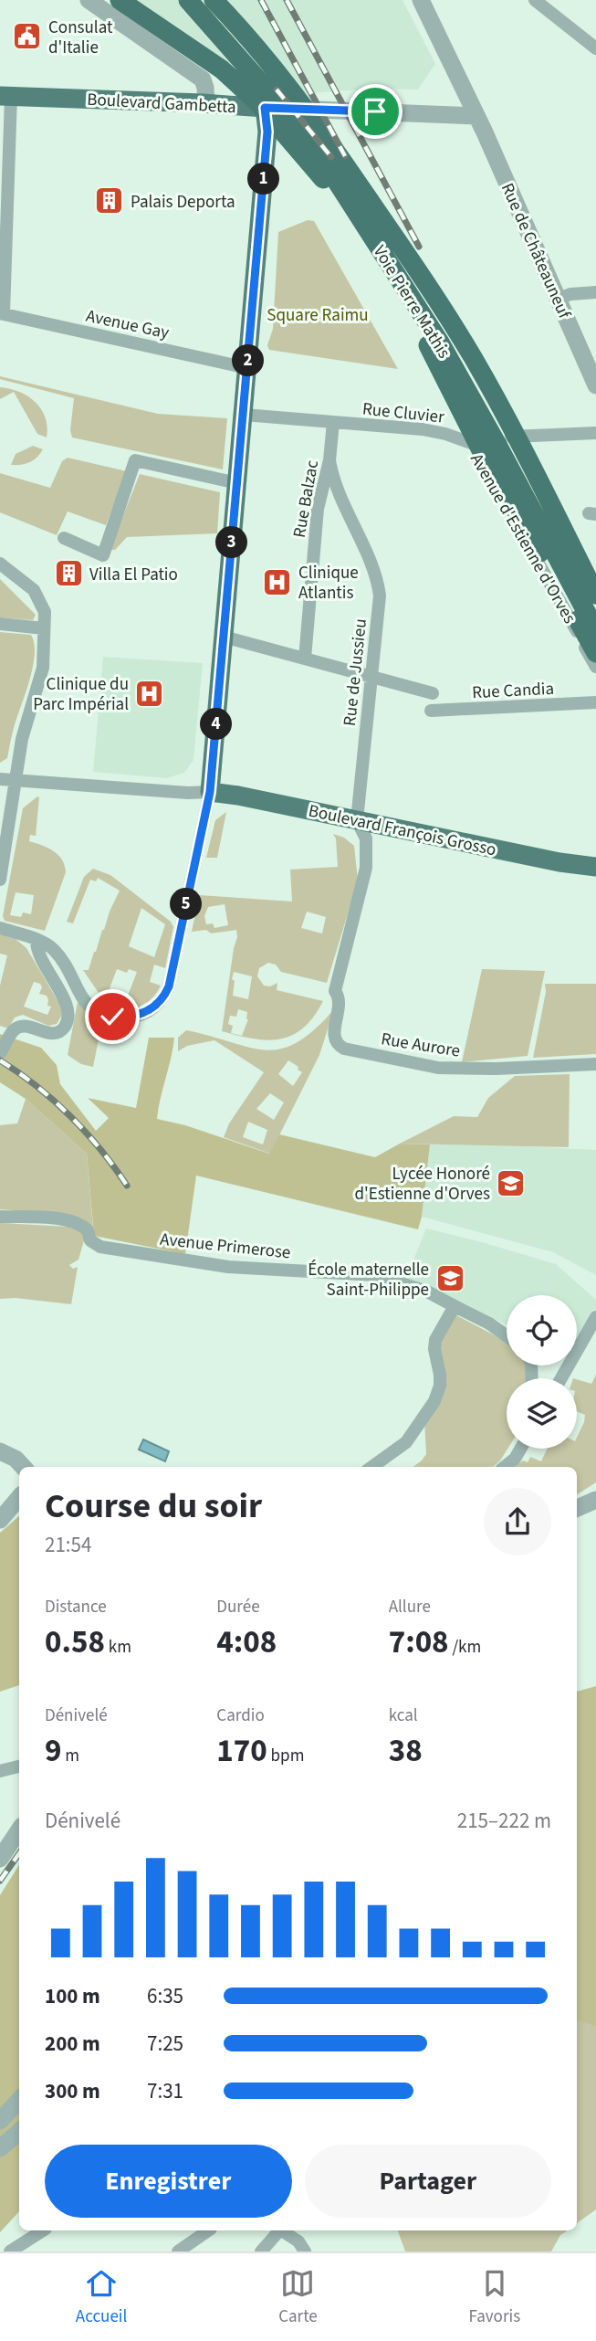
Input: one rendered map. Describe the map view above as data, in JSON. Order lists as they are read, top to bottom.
{
  "streets": {
    "highway": ["Voie Pierre Mathis"],
    "main road": ["Boulevard Gambetta", "Boulevard François Grosso"],
    "street": [
      "Rue de Châteauneuf",
      "Avenue Gay",
      "Rue Cluvier",
      "Rue Balzac",
      "Avenue d'Estienne d'Orves",
      "Rue de Jussieu",
      "Rue Candia",
      "Rue Aurore",
      "Avenue Primerose"
    ]
  },
  "crossings": [
    ["Boulevard Gambetta", "Rue de Châteauneuf"],
    ["Rue Cluvier", "Rue Balzac"],
    ["Rue Cluvier", "Avenue d'Estienne d'Orves"],
    ["Rue Balzac", "Rue de Jussieu"],
    ["Rue de Jussieu", "Boulevard François Grosso"],
    ["Rue de Jussieu", "Rue Aurore"],
    ["Boulevard François Grosso", "Rue Aurore"]
  ],
  "parks": ["Square Raimu"],
  "places": {
    "public building": ["Consulat d'Italie"],
    "building": ["Palais Deporta", "Villa El Patio"],
    "hospital": ["Clinique Atlantis", "Clinique du Parc Impérial"],
    "school or university": ["Lycée Honoré d'Estienne d'Orves", "École maternelle Saint-Philippe"]
  },
  "page": {
    "pins": [
      "1",
      "2",
      "3",
      "4",
      "5"
    ],
    "heading": ["Course du soir", "21:54"],
    "stats": [
      ["Distance", "0.58 km"],
      ["Durée", "4:08"],
      ["Allure", "7:08 /km"],
      ["Dénivelé", "9 m"],
      ["Cardio", "170 bpm"],
      ["kcal", "38"]
    ],
    "chart": ["Dénivelé", "215–222 m"],
    "list": [
      {
        "name": "100 m",
        "note": "6:35"
      },
      {
        "name": "200 m",
        "note": "7:25"
      },
      {
        "name": "300 m",
        "note": "7:31"
      }
    ],
    "buttons": ["Enregistrer", "Partager"],
    "tabs": ["Accueil", "Carte", "Favoris"]
  }
}
